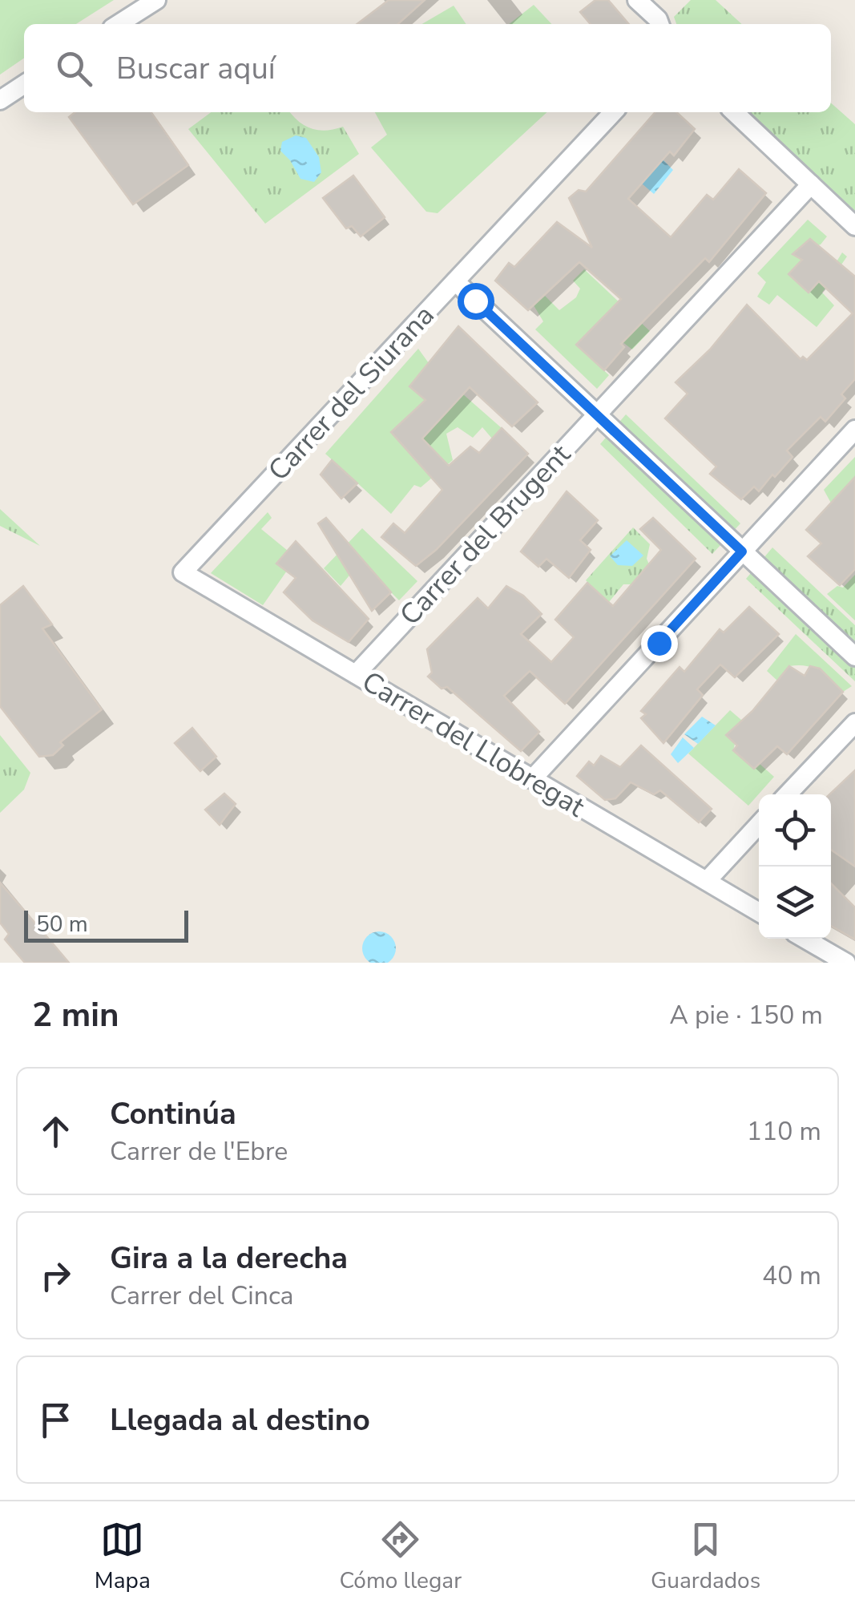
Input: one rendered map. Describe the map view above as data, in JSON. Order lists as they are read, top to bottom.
{
  "streets": {
    "street": ["Carrer del Siurana", "Carrer del Brugent", "Carrer del Llobregat"]
  },
  "crossings": [
    ["Carrer del Siurana", "Carrer del Llobregat"],
    ["Carrer del Brugent", "Carrer del Llobregat"]
  ],
  "scale_bar": "50 m",
  "page": {
    "search": "Buscar aquí",
    "scale": "50 m",
    "heading": ["2 min", "A pie · 150 m"],
    "list": [
      ["Continúa", "Carrer de l'Ebre", "110 m"],
      ["Gira a la derecha", "Carrer del Cinca", "40 m"],
      "Llegada al destino"
    ],
    "nav": ["Mapa", "Cómo llegar", "Guardados"]
  }
}
